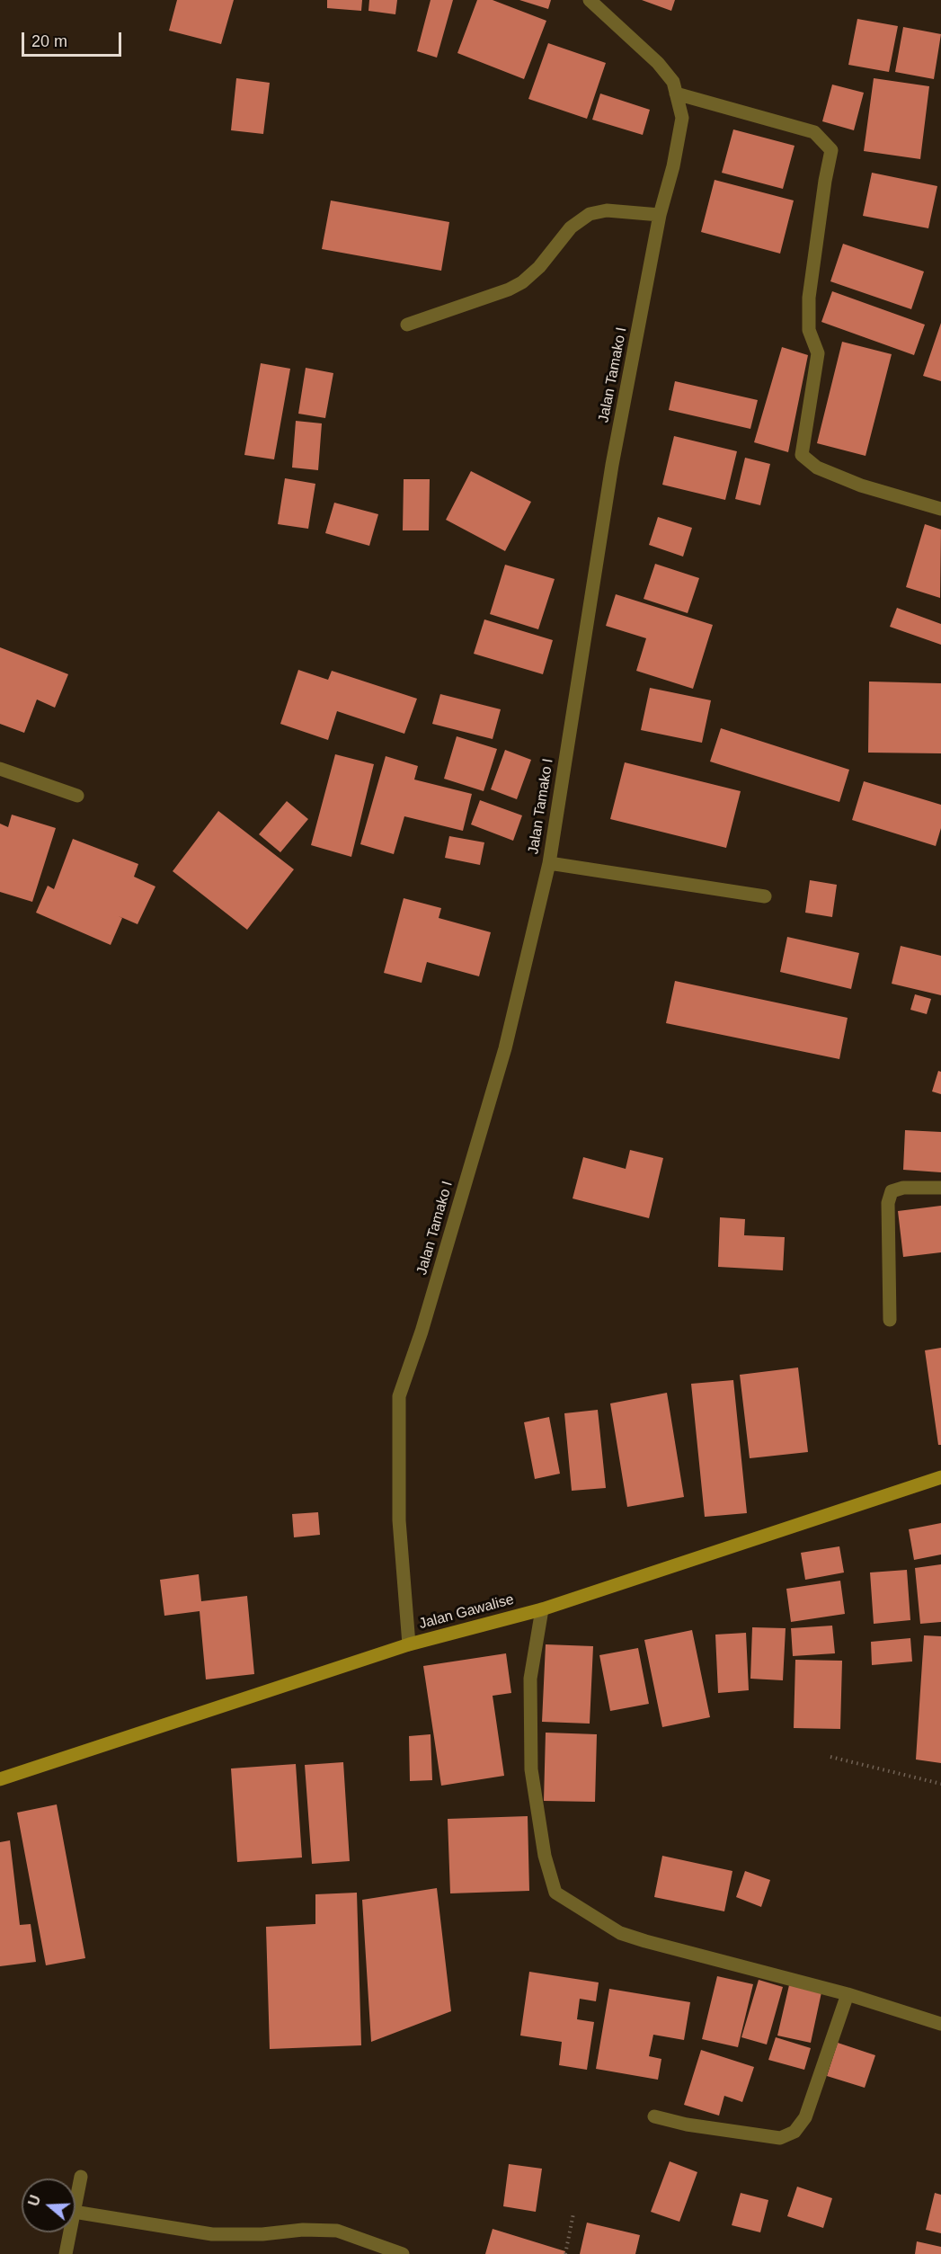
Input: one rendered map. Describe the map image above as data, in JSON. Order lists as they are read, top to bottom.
{
  "streets": {
    "street": ["Jalan Tamako I", "Jalan Gawalise"]
  },
  "crossings": [
    ["Jalan Tamako I", "Jalan Gawalise"]
  ],
  "scale_bar": "20 m",
  "north": "left"
}
